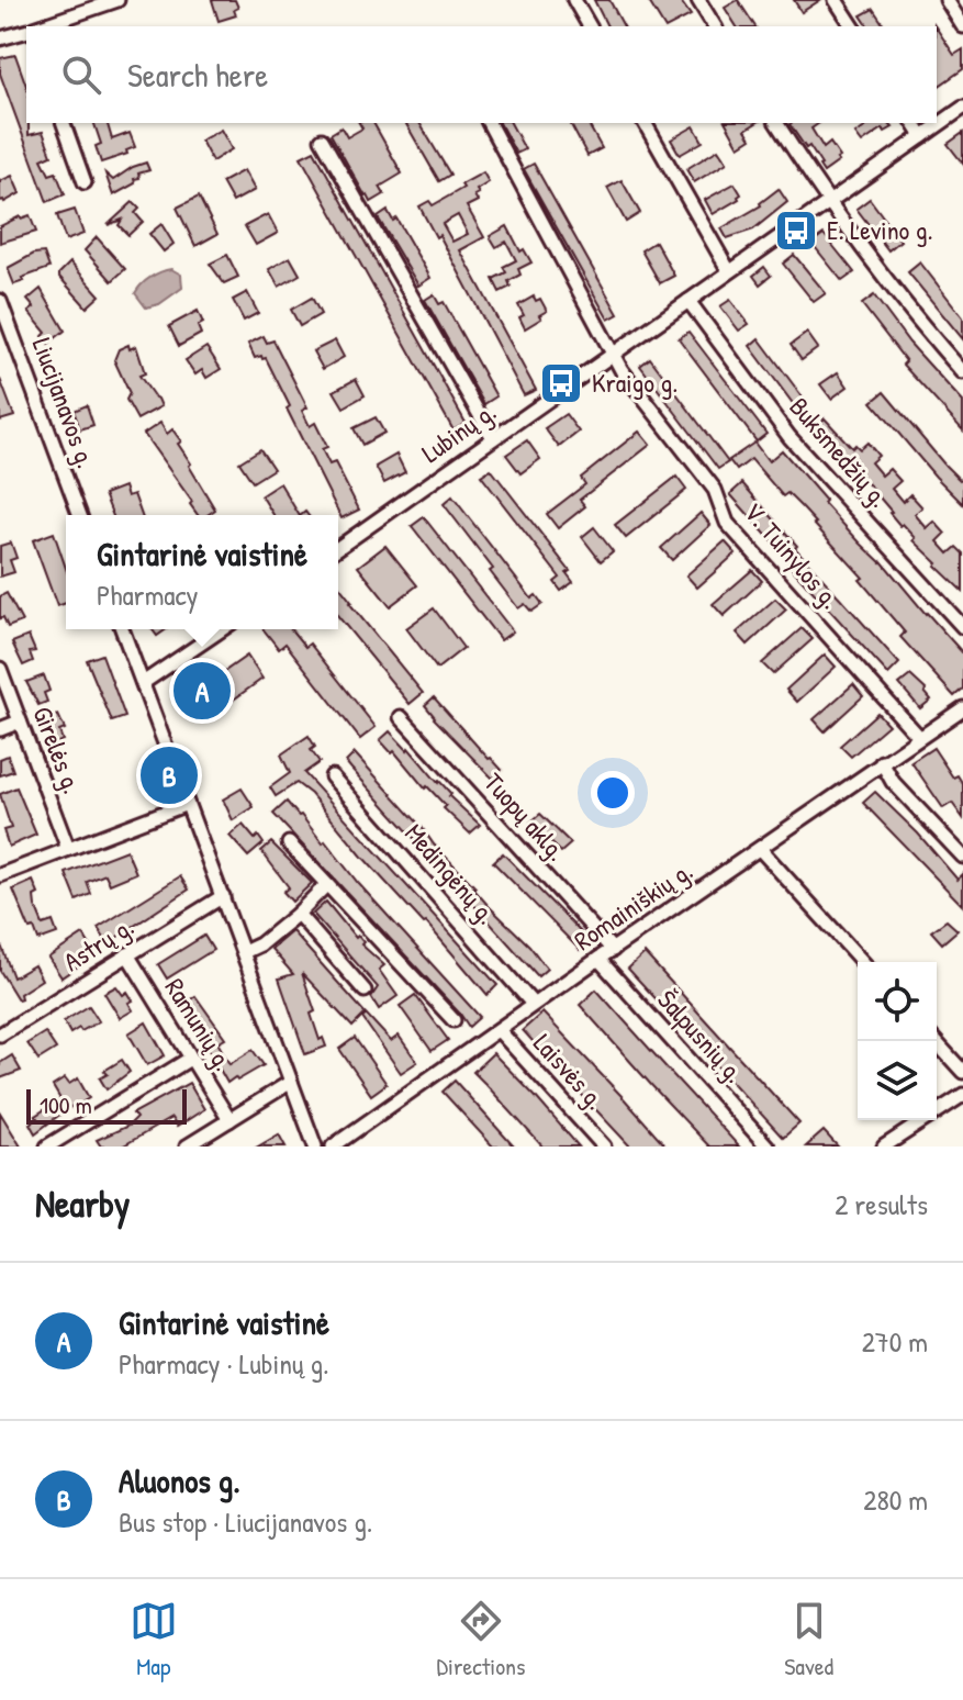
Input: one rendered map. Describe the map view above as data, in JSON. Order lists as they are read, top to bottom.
{
  "streets": {
    "street": [
      "Liucijanavos g.",
      "Lubinų g.",
      "Buksmedžių g.",
      "V. Tuinylos g.",
      "Girelės g.",
      "Tuopų aklg.",
      "Medingėnų g.",
      "Romainiškių g.",
      "Astrų g.",
      "Ramunių g.",
      "Šalpusnių g.",
      "Laisvės g."
    ]
  },
  "crossings": [
    ["Lubinų g.", "Buksmedžių g."],
    ["Lubinų g.", "V. Tuinylos g."],
    ["V. Tuinylos g.", "Romainiškių g."],
    ["Tuopų aklg.", "Romainiškių g."],
    ["Medingėnų g.", "Romainiškių g."],
    ["Romainiškių g.", "Šalpusnių g."],
    ["Romainiškių g.", "Laisvės g."],
    ["Astrų g.", "Ramunių g."]
  ],
  "places": {
    "bus stop": ["E. Levino g.", "Kraigo g."]
  },
  "scale_bar": "100 m",
  "page": {
    "search": "Search here",
    "popup": ["Gintarinė vaistinė", "Pharmacy"],
    "pins": ["A", "B"],
    "scale": "100 m",
    "heading": ["Nearby", "2 results"],
    "list": [
      {
        "mark": "A",
        "name": "Gintarinė vaistinė",
        "note": "Pharmacy · Lubinų g.",
        "value": "270 m"
      },
      {
        "mark": "B",
        "name": "Aluonos g.",
        "note": "Bus stop · Liucijanavos g.",
        "value": "280 m"
      }
    ],
    "nav": ["Map", "Directions", "Saved"]
  }
}
